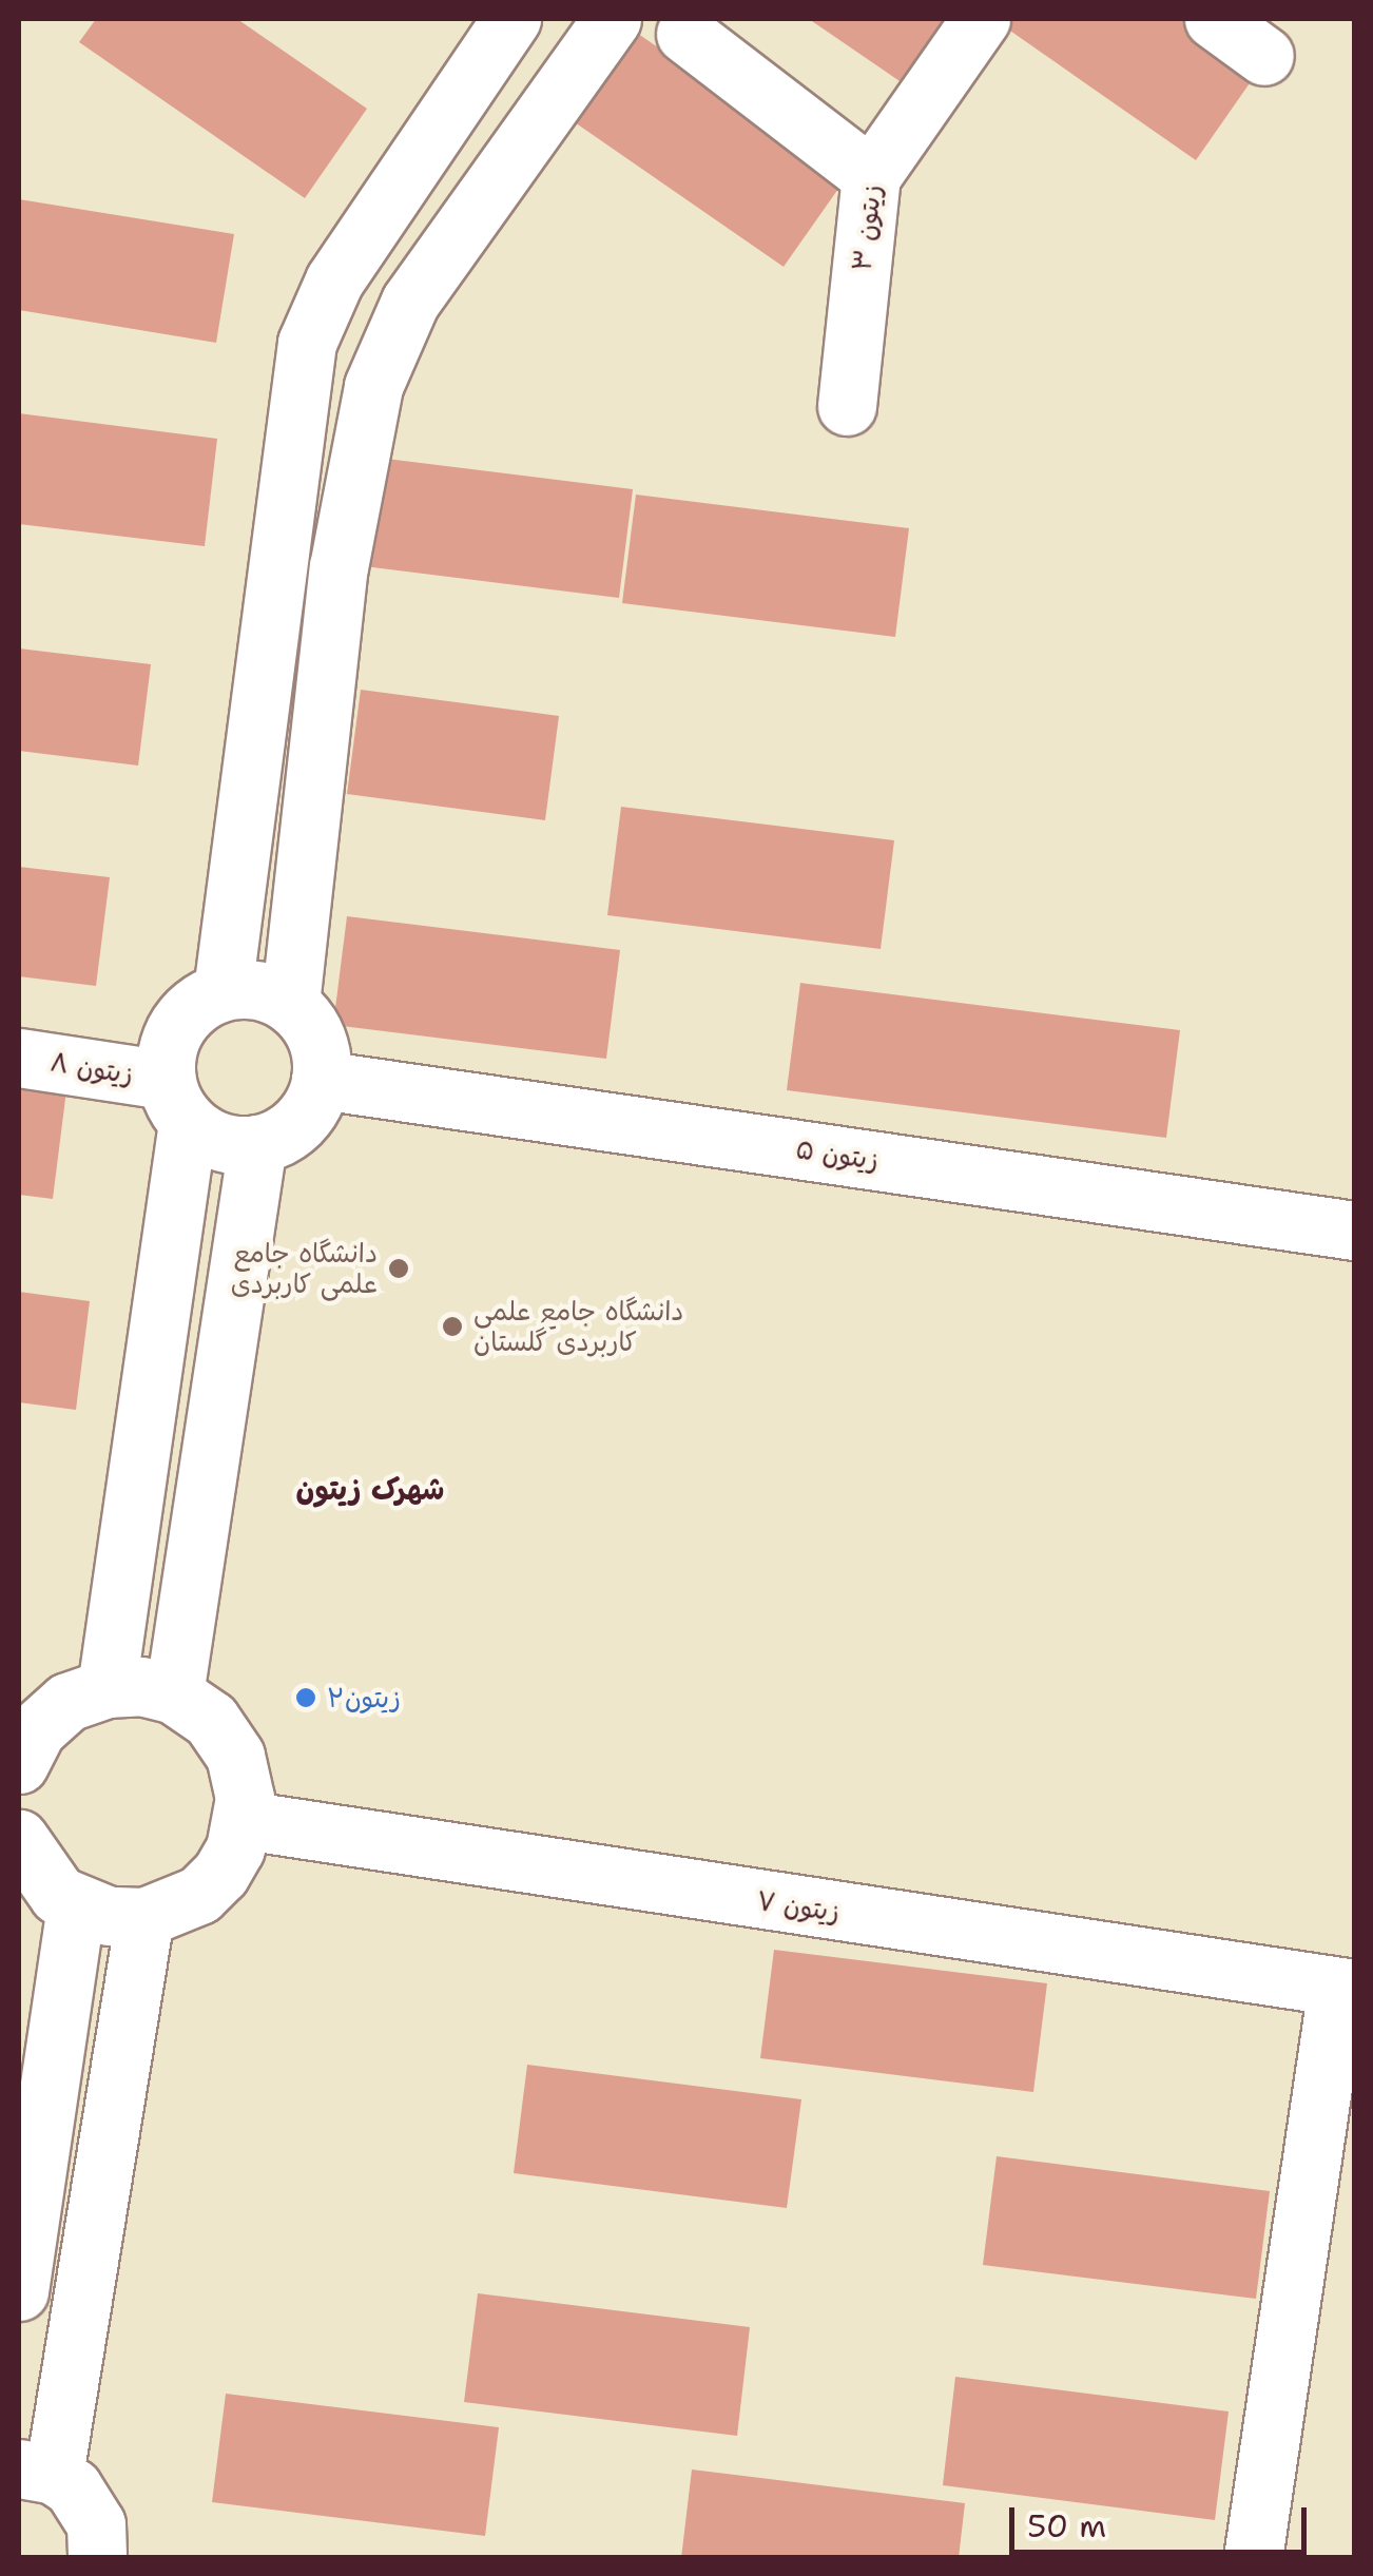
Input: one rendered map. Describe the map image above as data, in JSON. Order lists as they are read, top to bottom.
{
  "streets": {
    "street": [
      "زیتون ۳",
      "زیتون ۸",
      "زیتون ۵",
      "زیتون ۷"
    ]
  },
  "crossings": [
    ["زیتون ۸", "زیتون ۵"]
  ],
  "districts": ["شهرک زیتون"],
  "places": ["دانشگاه جامع علمی کاربردی", "دانشگاه جامع علمی کاربردی گلستان", "زیتون۲"],
  "scale_bar": "50 m"
}
